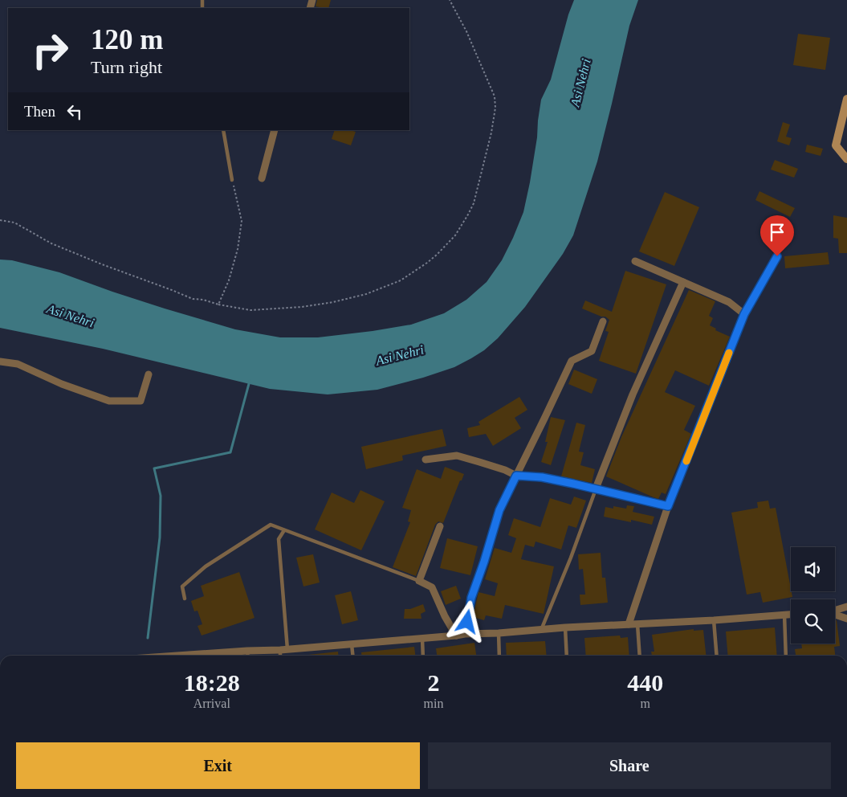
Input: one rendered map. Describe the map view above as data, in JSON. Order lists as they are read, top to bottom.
{
  "water": ["Asi Nehri"],
  "page": {
    "turn": ["120 m", "Turn right"],
    "then": "Then",
    "eta": [
      "18:28",
      "Arrival",
      "2",
      "min",
      "440",
      "m"
    ],
    "buttons": ["Exit", "Share"]
  }
}
